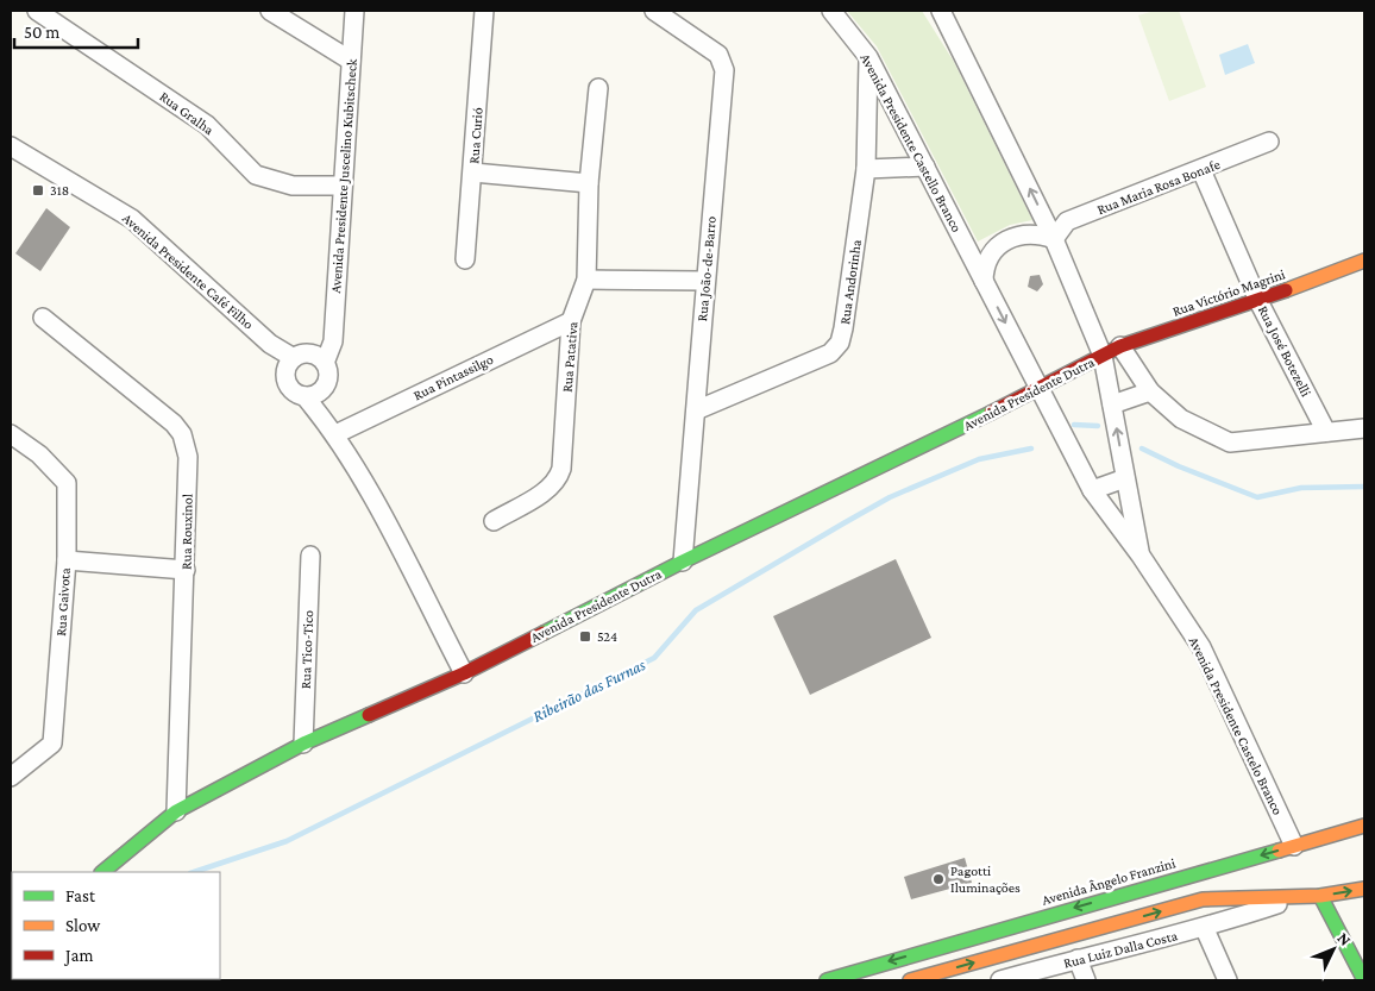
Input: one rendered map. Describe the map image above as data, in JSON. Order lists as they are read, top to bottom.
{
  "streets": {
    "street": [
      "Rua Gralha",
      "Rua Curió",
      "Avenida Presidente Castello Branco",
      "Avenida Presidente Juscelino Kubitscheck",
      "Rua Maria Rosa Bonafe",
      "Rua João-de-Barro",
      "Avenida Presidente Café Filho",
      "Rua Andorinha",
      "Rua Victório Magrini",
      "Rua José Botezelli",
      "Rua Patativa",
      "Rua Pintassilgo",
      "Avenida Presidente Dutra",
      "Rua Rouxinol",
      "Rua Gaivota",
      "Rua Tico-Tico",
      "Avenida Presidente Castelo Branco",
      "Avenida Ângelo Franzini",
      "Rua Luiz Dalla Costa"
    ]
  },
  "crossings": [
    ["Rua Gralha", "Avenida Presidente Juscelino Kubitscheck"],
    ["Avenida Presidente Castello Branco", "Rua Andorinha"],
    ["Avenida Presidente Castello Branco", "Avenida Presidente Dutra"],
    ["Avenida Presidente Castello Branco", "Avenida Presidente Castelo Branco"],
    ["Avenida Presidente Juscelino Kubitscheck", "Avenida Presidente Café Filho"],
    ["Rua Maria Rosa Bonafe", "Rua José Botezelli"],
    ["Rua João-de-Barro", "Rua Andorinha"],
    ["Rua João-de-Barro", "Avenida Presidente Dutra"],
    ["Rua Victório Magrini", "Rua José Botezelli"],
    ["Rua Victório Magrini", "Avenida Presidente Dutra"],
    ["Rua Patativa", "Rua Pintassilgo"],
    ["Avenida Presidente Dutra", "Rua Rouxinol"],
    ["Avenida Presidente Dutra", "Rua Tico-Tico"],
    ["Avenida Presidente Castelo Branco", "Avenida Ângelo Franzini"]
  ],
  "water": ["Ribeirão das Furnas"],
  "places": {
    "transit": ["318", "524"],
    "other": ["Pagotti Iluminações"]
  },
  "legend": ["Fast", "Slow", "Jam"],
  "scale_bar": "50 m",
  "north": "top right"
}
